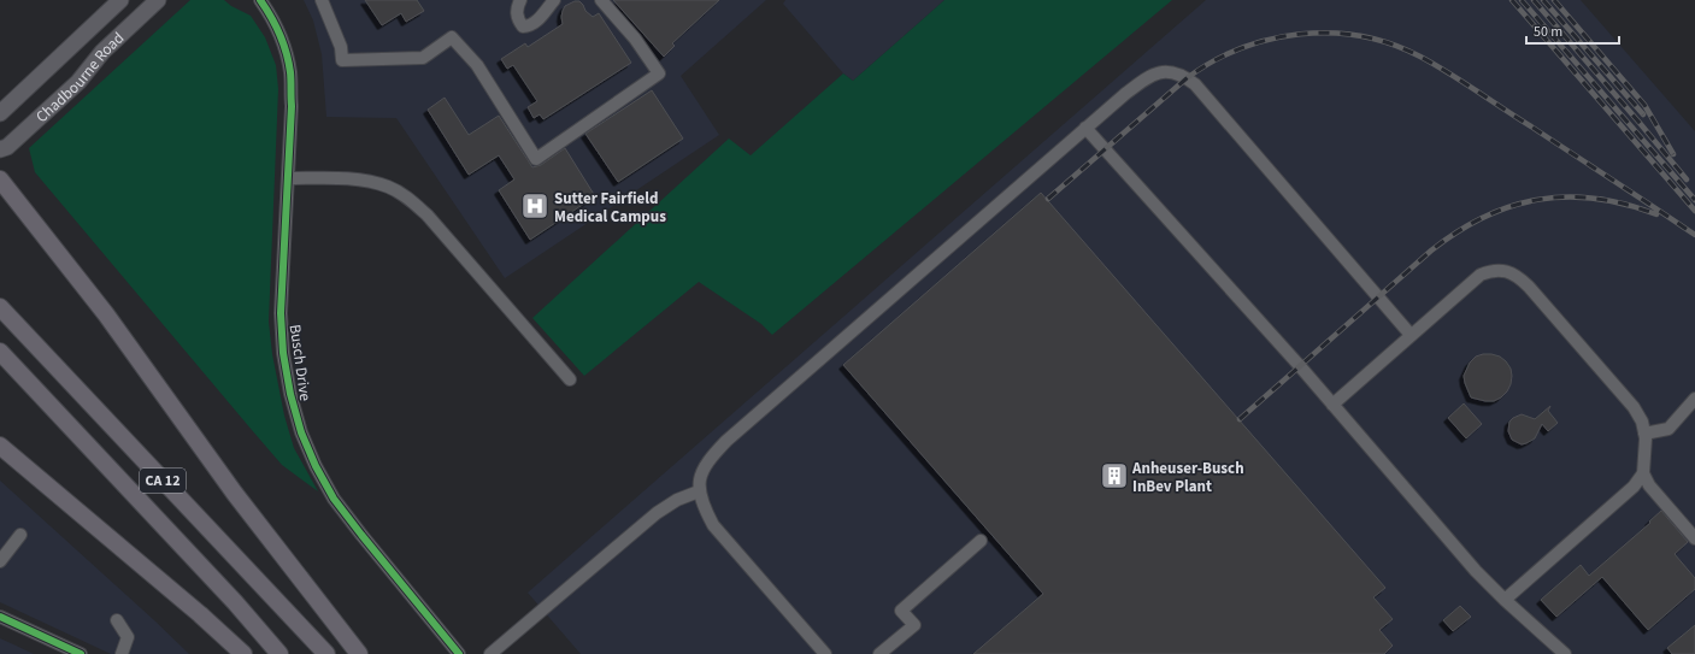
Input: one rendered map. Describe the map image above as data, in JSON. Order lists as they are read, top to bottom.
{
  "streets": {
    "highway": ["CA 12"],
    "main road": ["Chadbourne Road"],
    "street": ["Busch Drive"]
  },
  "places": {
    "hospital": ["Sutter Fairfield Medical Campus"],
    "building": ["Anheuser-Busch InBev Plant"]
  },
  "scale_bar": "50 m"
}
